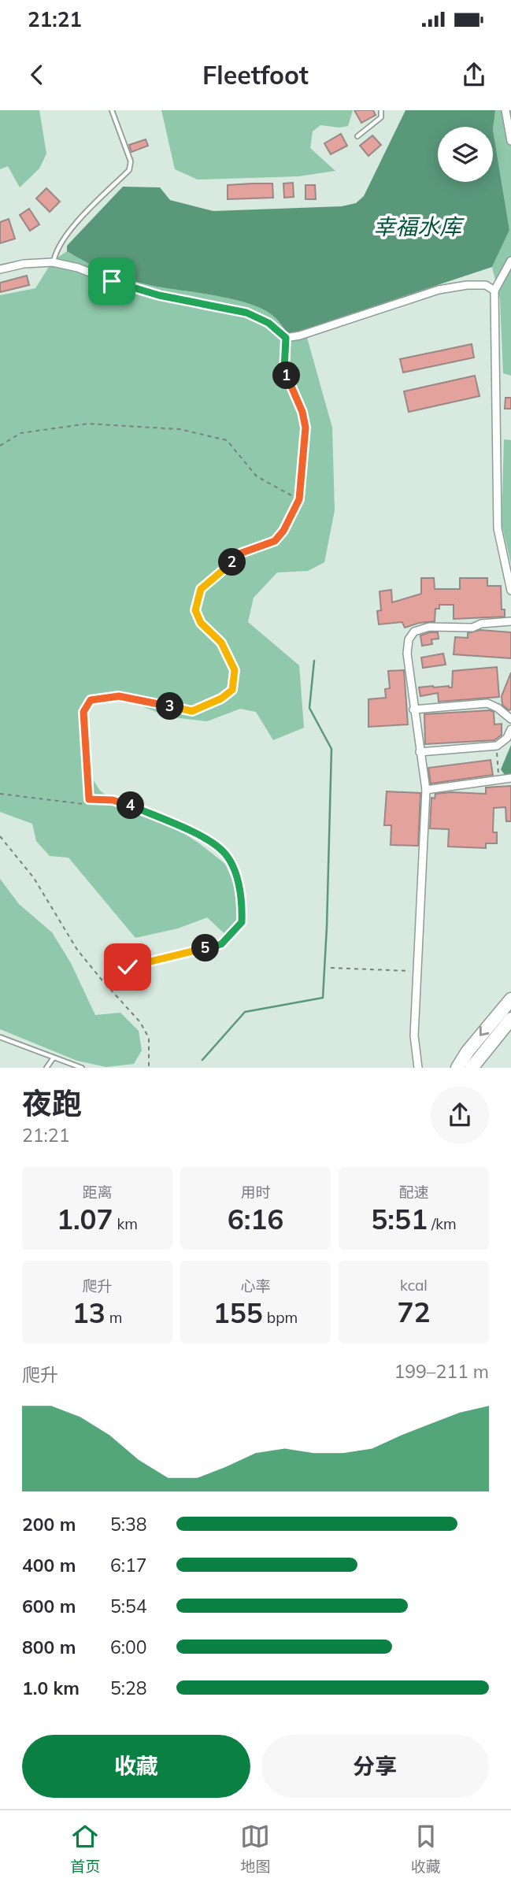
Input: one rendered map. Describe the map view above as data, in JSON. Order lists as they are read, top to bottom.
{
  "water": ["幸福水库"],
  "page": {
    "status": "21:21",
    "header": "Fleetfoot",
    "pins": [
      "1",
      "2",
      "3",
      "4",
      "5"
    ],
    "heading": ["夜跑", "21:21"],
    "stats": [
      ["距离", "1.07 km"],
      ["用时", "6:16"],
      ["配速", "5:51 /km"],
      ["爬升", "13 m"],
      ["心率", "155 bpm"],
      ["kcal", "72"]
    ],
    "chart": ["爬升", "199–211 m"],
    "list": [
      {
        "name": "200 m",
        "note": "5:38"
      },
      {
        "name": "400 m",
        "note": "6:17"
      },
      {
        "name": "600 m",
        "note": "5:54"
      },
      {
        "name": "800 m",
        "note": "6:00"
      },
      {
        "name": "1.0 km",
        "note": "5:28"
      }
    ],
    "buttons": ["收藏", "分享"],
    "tabs": ["首页", "地图", "收藏"]
  }
}
